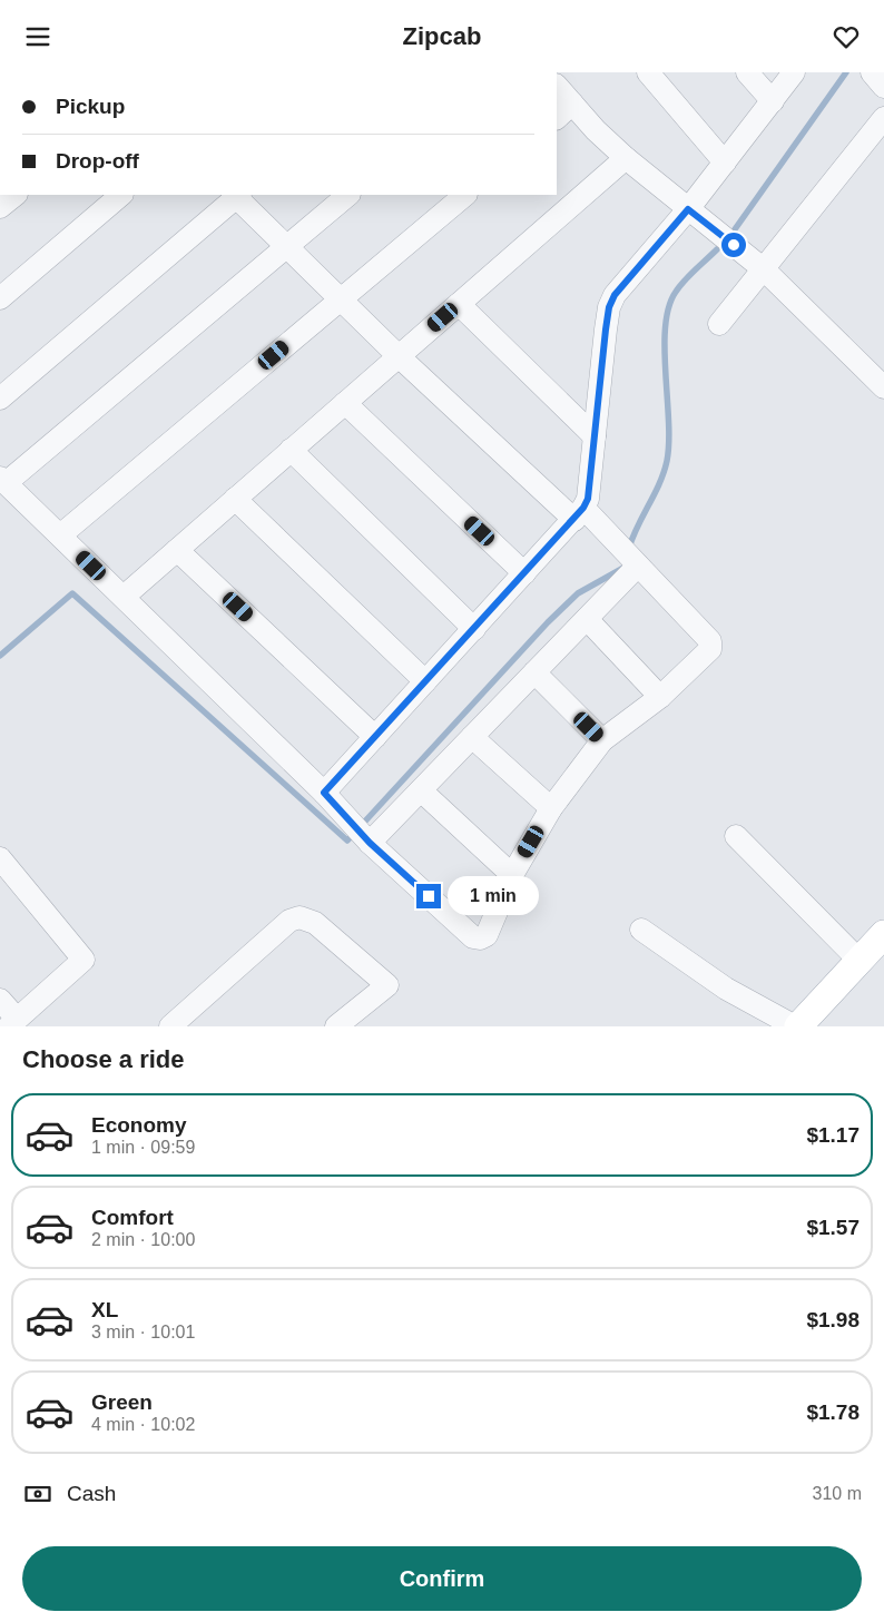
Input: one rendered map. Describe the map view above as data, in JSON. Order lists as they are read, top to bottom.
{
  "page": {
    "header": "Zipcab",
    "banner": ["Pickup", "Drop-off"],
    "bubble": "1 min",
    "heading": "Choose a ride",
    "list": [
      {
        "name": "Economy",
        "note": "1 min · 09:59",
        "value": "$1.17"
      },
      {
        "name": "Comfort",
        "note": "2 min · 10:00",
        "value": "$1.57"
      },
      {
        "name": "XL",
        "note": "3 min · 10:01",
        "value": "$1.98"
      },
      {
        "name": "Green",
        "note": "4 min · 10:02",
        "value": "$1.78"
      }
    ],
    "pay": ["Cash", "310 m"],
    "buttons": "Confirm"
  }
}
